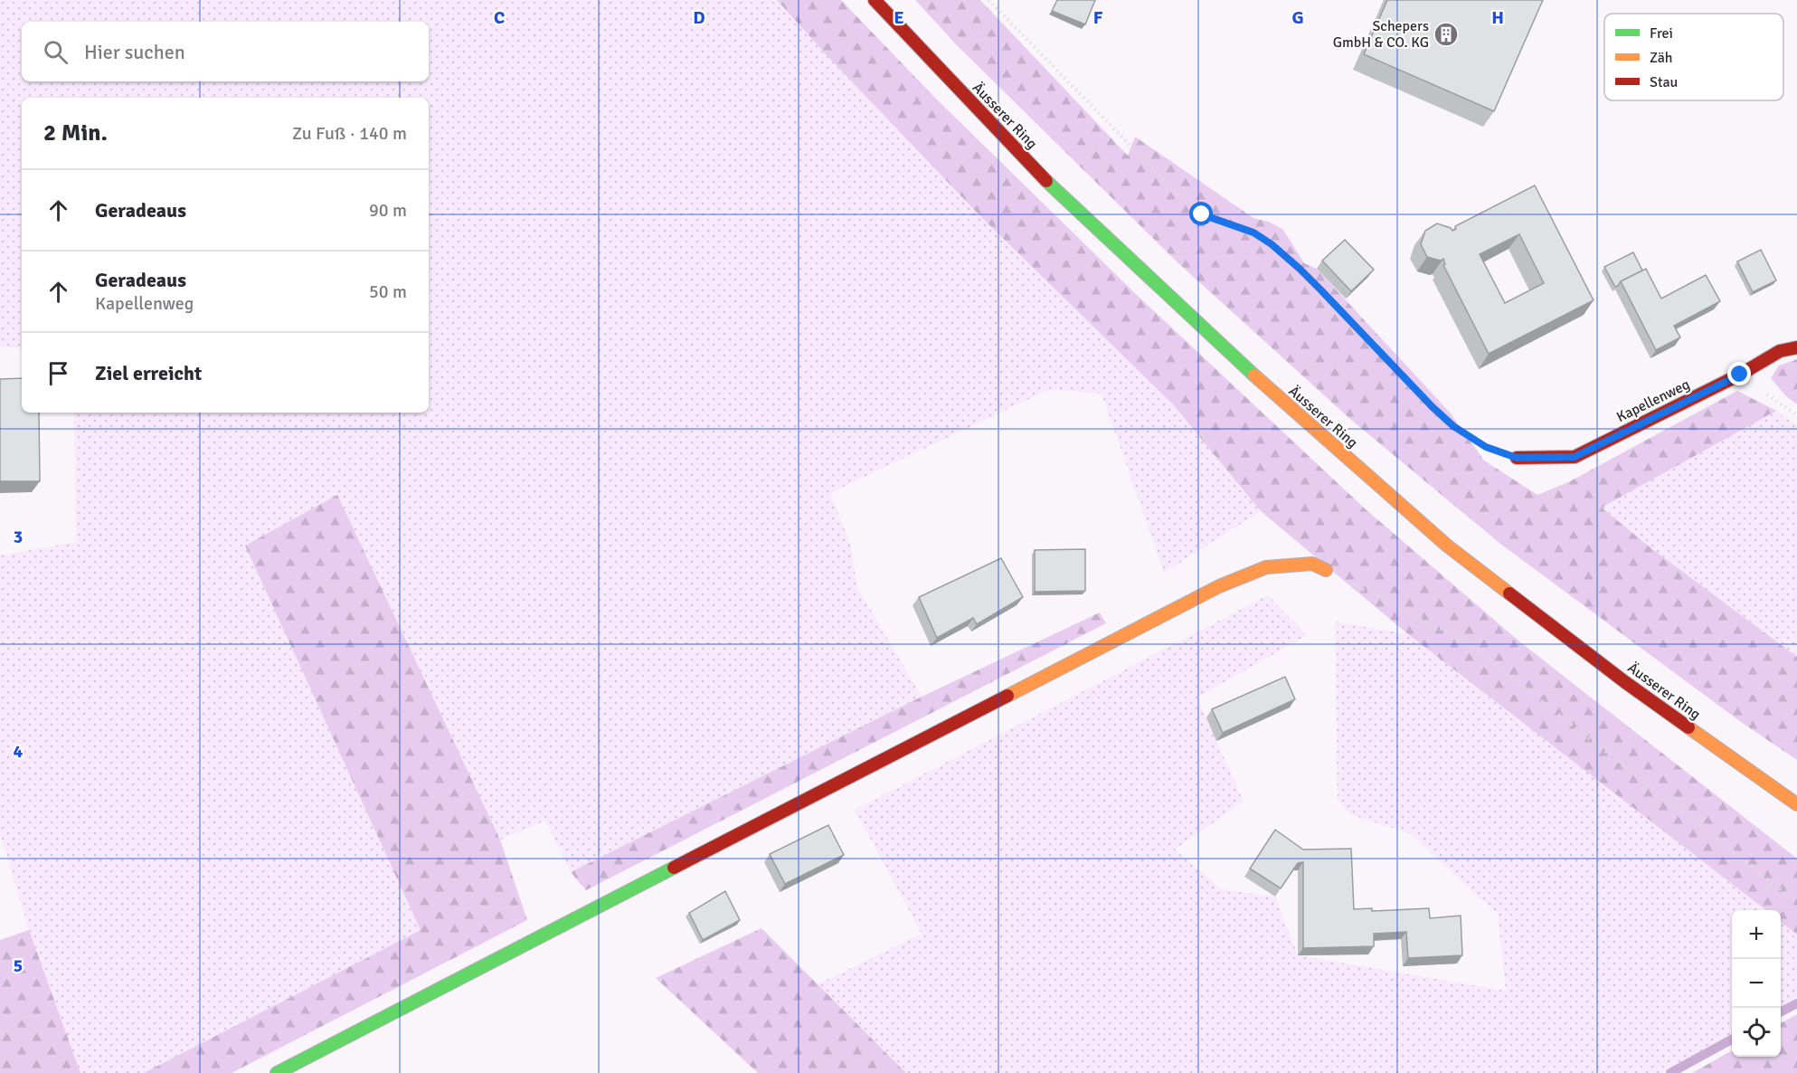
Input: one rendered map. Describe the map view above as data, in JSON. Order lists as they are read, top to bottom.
{
  "streets": {
    "street": ["Äusserer Ring", "Kapellenweg"]
  },
  "places": {
    "building": ["Schepers GmbH & CO. KG"]
  },
  "legend": ["Frei", "Zäh", "Stau"],
  "page": {
    "search": "Hier suchen",
    "heading": ["2 Min.", "Zu Fuß · 140 m"],
    "list": [
      ["Geradeaus", "90 m"],
      ["Geradeaus", "Kapellenweg", "50 m"],
      "Ziel erreicht"
    ],
    "map_buttons": ["+", "−"]
  },
  "grid": {
    "columns": [
      "C",
      "D",
      "E",
      "F",
      "G",
      "H"
    ],
    "rows": ["3", "4", "5"]
  }
}
